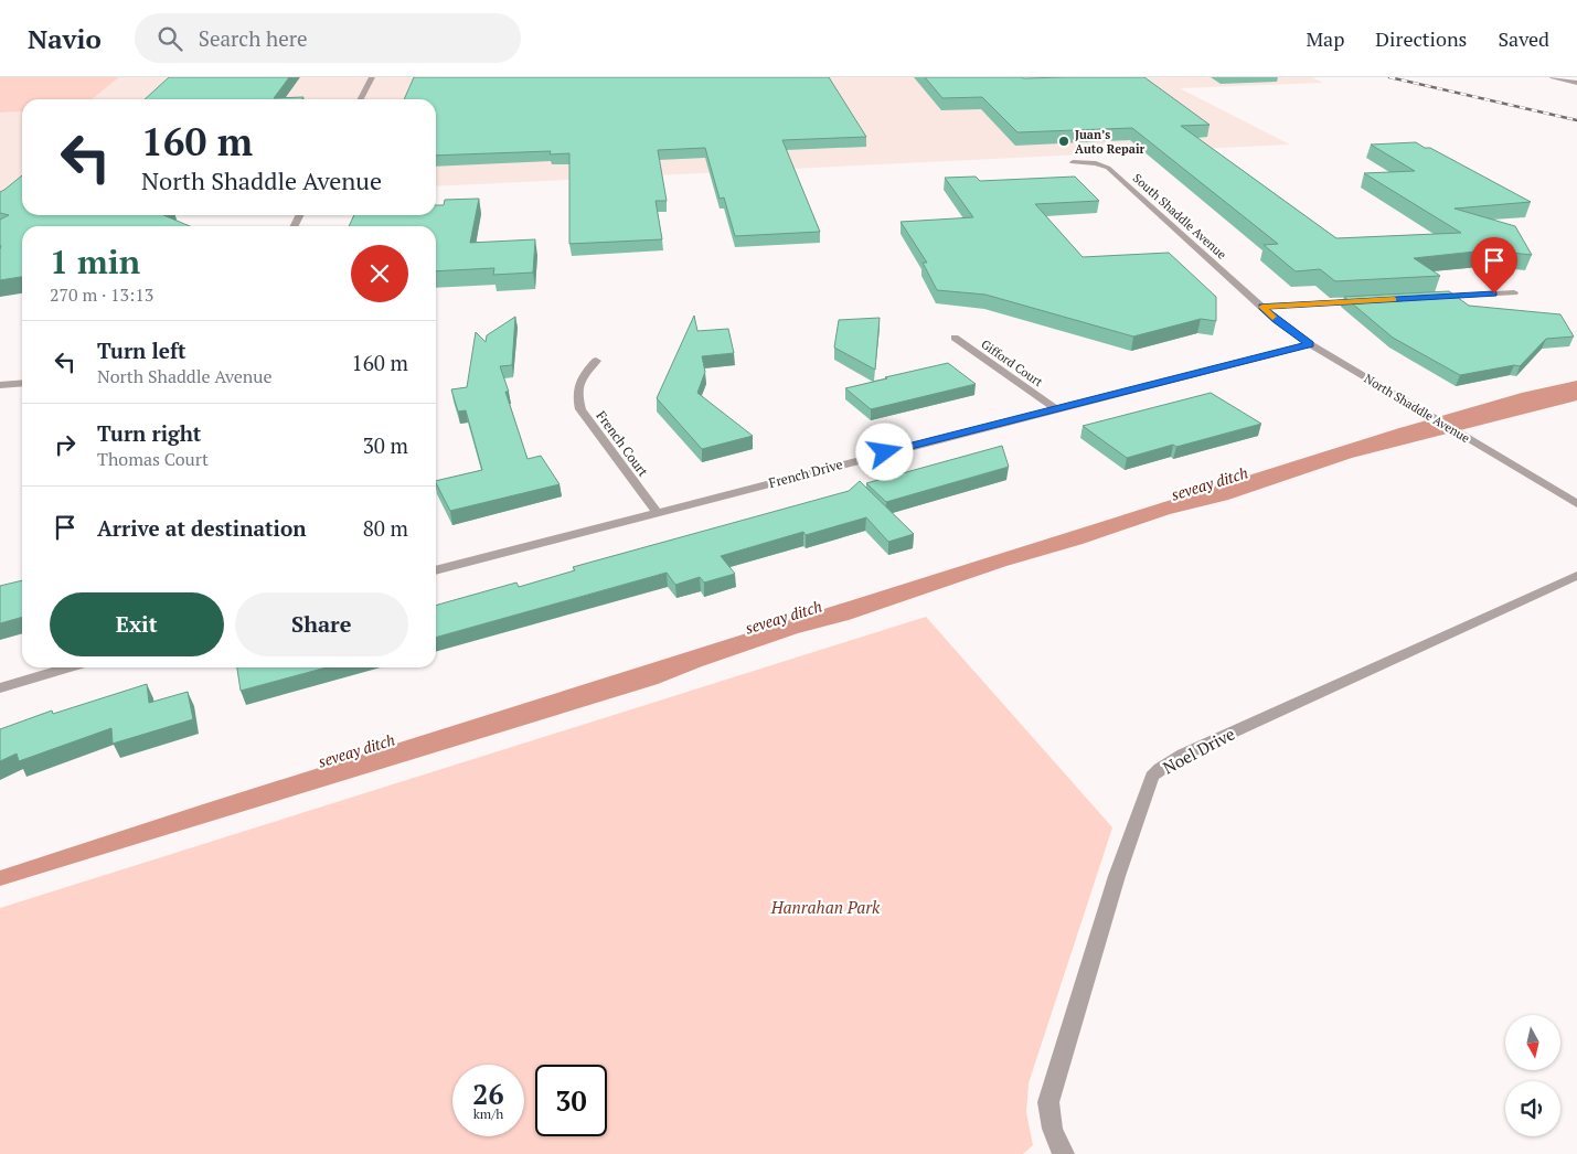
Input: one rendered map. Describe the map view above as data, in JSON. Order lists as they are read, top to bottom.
{
  "streets": {
    "street": [
      "South Shaddle Avenue",
      "Gifford Court",
      "North Shaddle Avenue",
      "French Court",
      "French Drive",
      "Noel Drive"
    ]
  },
  "crossings": [
    ["South Shaddle Avenue", "North Shaddle Avenue"],
    ["Gifford Court", "French Drive"],
    ["North Shaddle Avenue", "French Drive"],
    ["French Court", "French Drive"]
  ],
  "water": ["seveay ditch"],
  "parks": ["Hanrahan Park"],
  "places": ["Juan’s Auto Repair"],
  "north": "bottom",
  "page": {
    "header": "Navio",
    "search": "Search here",
    "nav": ["Map", "Directions", "Saved"],
    "turn": ["160 m", "North Shaddle Avenue"],
    "heading": ["1 min", "270 m · 13:13"],
    "list": [
      {
        "name": "Turn left",
        "note": "North Shaddle Avenue",
        "value": "160 m"
      },
      {
        "name": "Turn right",
        "note": "Thomas Court",
        "value": "30 m"
      },
      {
        "name": "Arrive at destination",
        "value": "80 m"
      }
    ],
    "buttons": ["Exit", "Share"],
    "speed": "26 km/h",
    "limit": "30"
  }
}
